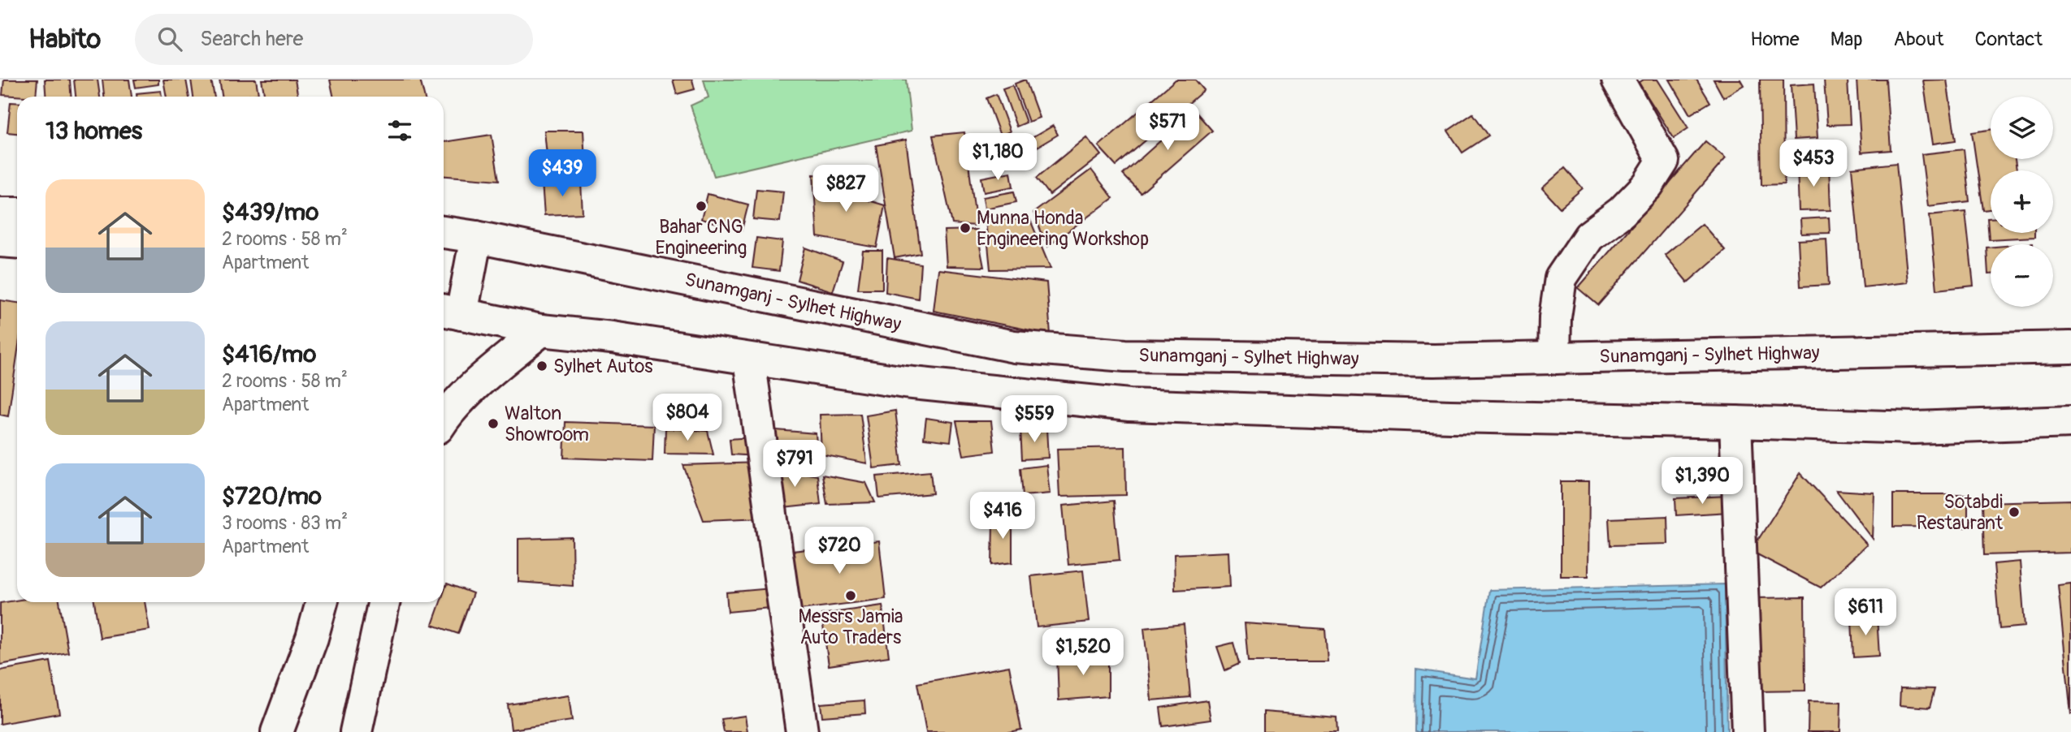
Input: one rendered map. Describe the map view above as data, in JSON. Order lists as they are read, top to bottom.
{
  "streets": {
    "main road": ["Sunamganj - Sylhet Highway"]
  },
  "places": [
    "Bahar CNG Engineering",
    "Munna Honda Engineering Workshop",
    "Sylhet Autos",
    "Walton Showroom",
    "Sotabdi Restaurant",
    "Messrs Jamia Auto Traders"
  ],
  "page": {
    "header": "Habito",
    "search": "Search here",
    "nav": [
      "Home",
      "Map",
      "About",
      "Contact"
    ],
    "map_buttons": ["+", "−"],
    "heading": "13 homes",
    "price": [
      "$571",
      "$1,180",
      "$453",
      "$439",
      "$827",
      "$804",
      "$559",
      "$791",
      "$1,390",
      "$416",
      "$720",
      "$611",
      "$1,520"
    ],
    "list": [
      {
        "name": "$439/mo",
        "note": "2 rooms · 58 m² · Apartment"
      },
      {
        "name": "$416/mo",
        "note": "2 rooms · 58 m² · Apartment"
      },
      {
        "name": "$720/mo",
        "note": "3 rooms · 83 m² · Apartment"
      }
    ]
  }
}
